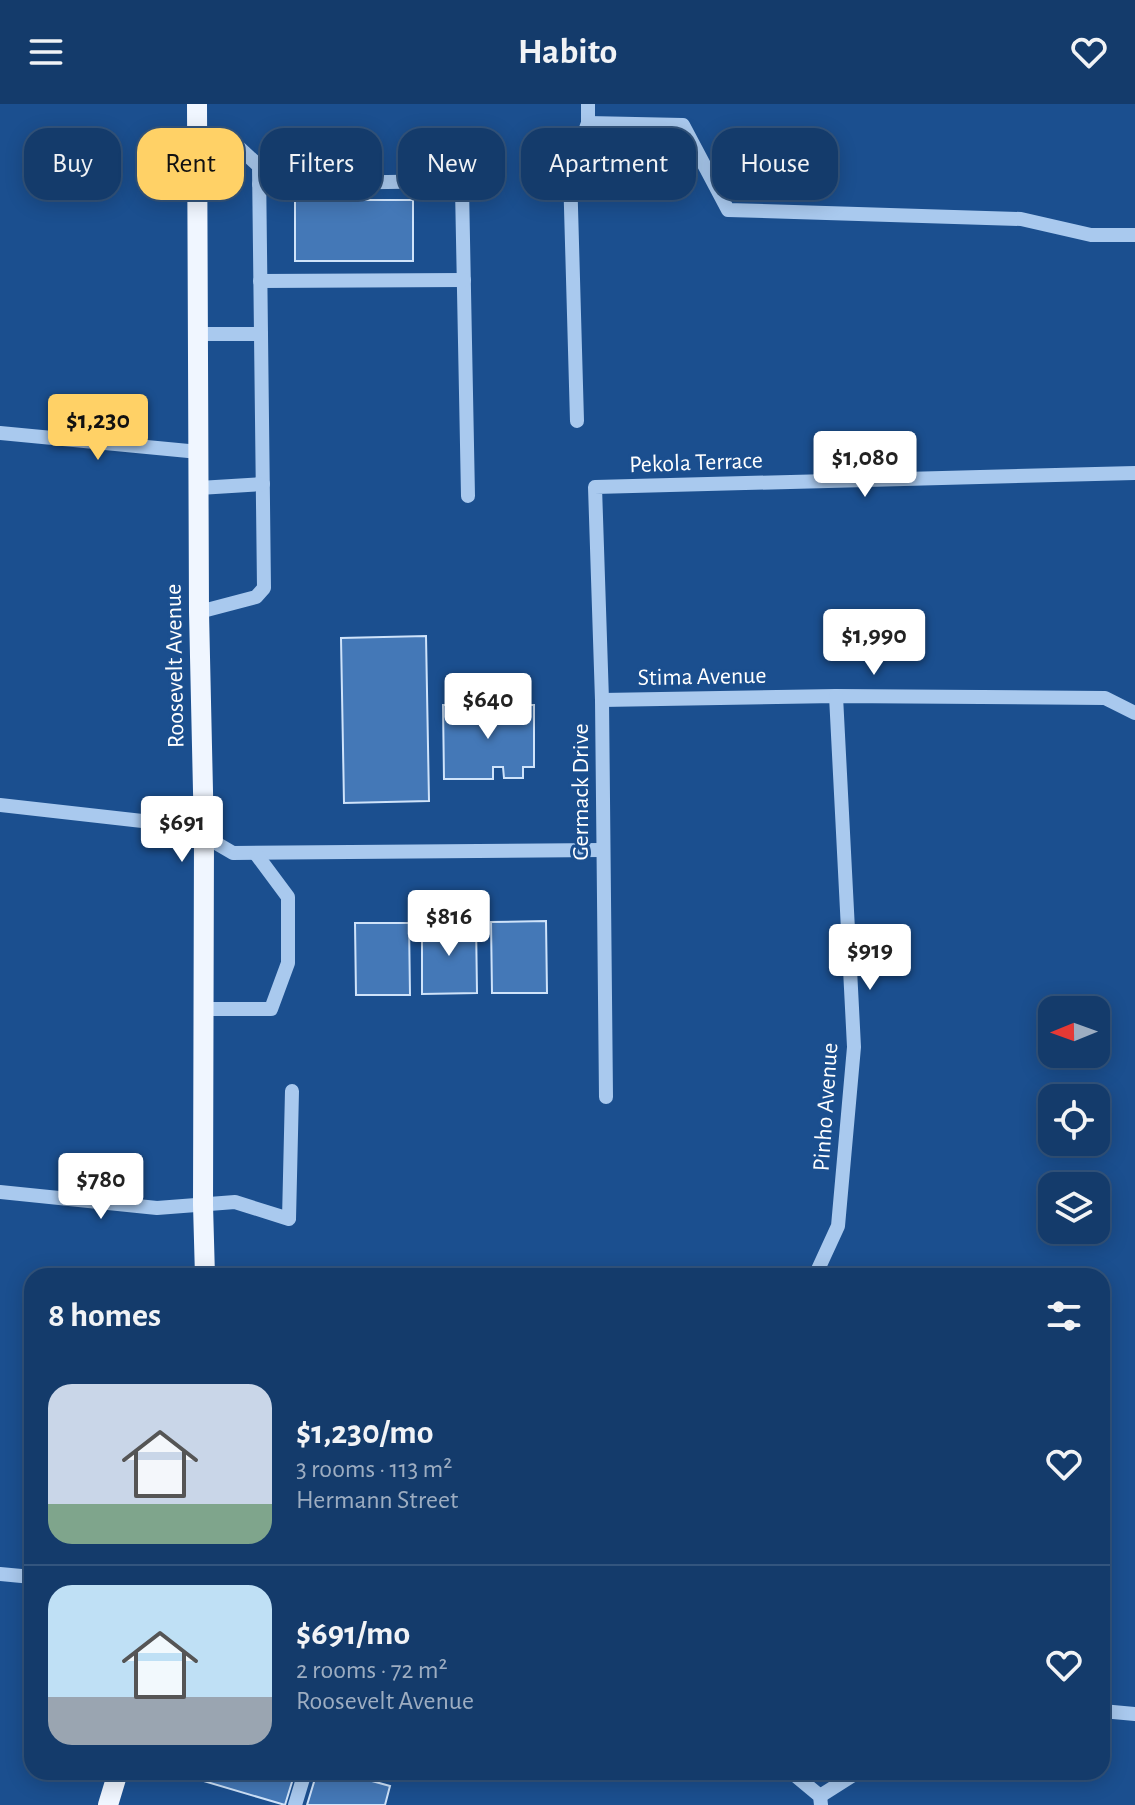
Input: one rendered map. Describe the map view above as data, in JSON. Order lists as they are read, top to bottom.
{
  "streets": {
    "main road": ["Roosevelt Avenue"],
    "street": [
      "Pekola Terrace",
      "Stima Avenue",
      "Germack Drive",
      "Pinho Avenue"
    ]
  },
  "crossings": [
    ["Pekola Terrace", "Germack Drive"],
    ["Stima Avenue", "Germack Drive"],
    ["Stima Avenue", "Pinho Avenue"]
  ],
  "north": "left",
  "page": {
    "header": "Habito",
    "chip": [
      "Buy",
      "Rent",
      "Filters",
      "New",
      "Apartment",
      "House"
    ],
    "price": [
      "$1,230",
      "$1,080",
      "$1,990",
      "$640",
      "$691",
      "$816",
      "$919",
      "$780"
    ],
    "heading": "8 homes",
    "list": [
      {
        "name": "$1,230/mo",
        "note": "3 rooms · 113 m² · Hermann Street"
      },
      {
        "name": "$691/mo",
        "note": "2 rooms · 72 m² · Roosevelt Avenue"
      }
    ]
  }
}
